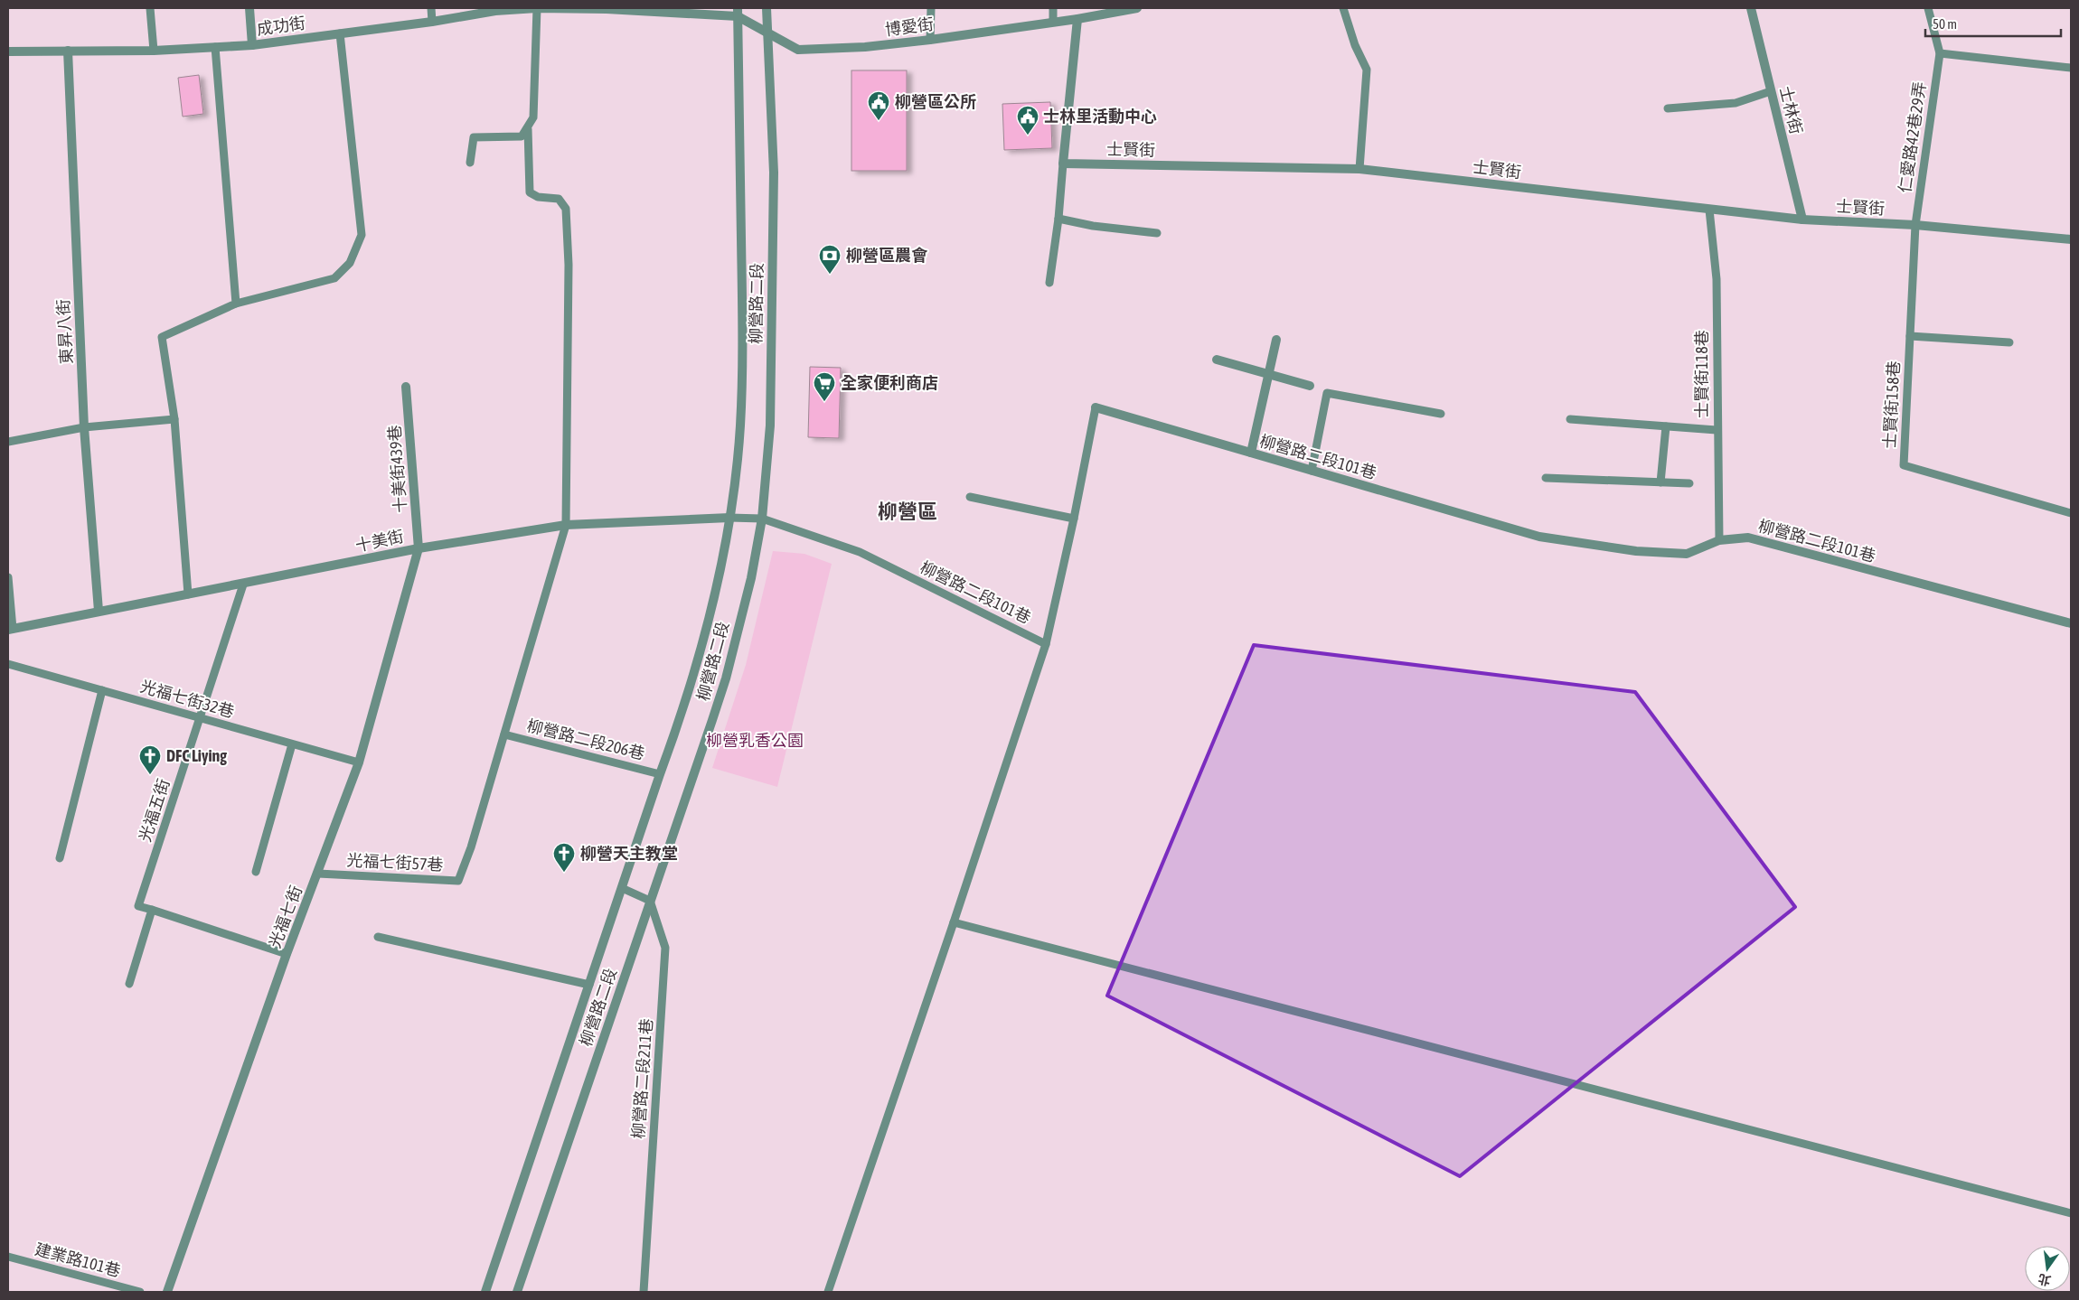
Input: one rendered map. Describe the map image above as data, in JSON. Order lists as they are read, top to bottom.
{
  "streets": {
    "street": [
      "成功街",
      "博愛街",
      "士林街",
      "士賢街",
      "柳營路二段",
      "東昇八街",
      "柳營路二段101巷",
      "十美街439巷",
      "十美街",
      "光福七街"
    ],
    "lane": [
      "仁愛路42巷29弄",
      "士賢街118巷",
      "士賢街158巷",
      "光福七街32巷",
      "柳營路二段206巷",
      "光福五街",
      "光福七街57巷",
      "柳營路二段211巷",
      "建業路101巷"
    ]
  },
  "crossings": [
    ["成功街", "博愛街"],
    ["成功街", "柳營路二段"],
    ["成功街", "東昇八街"],
    ["博愛街", "柳營路二段"],
    ["士林街", "士賢街"],
    ["仁愛路42巷29弄", "士賢街"],
    ["仁愛路42巷29弄", "士賢街158巷"],
    ["士賢街", "士賢街118巷"],
    ["士賢街", "士賢街158巷"],
    ["柳營路二段", "柳營路二段101巷"],
    ["柳營路二段", "十美街"],
    ["柳營路二段", "柳營路二段206巷"],
    ["柳營路二段", "柳營路二段211巷"],
    ["東昇八街", "十美街"],
    ["士賢街118巷", "柳營路二段101巷"],
    ["柳營路二段101巷", "十美街"],
    ["十美街439巷", "十美街"],
    ["十美街439巷", "光福七街"],
    ["十美街", "光福五街"],
    ["十美街", "光福七街"],
    ["光福七街32巷", "光福五街"],
    ["光福七街32巷", "光福七街"],
    ["柳營路二段206巷", "光福七街57巷"],
    ["光福七街57巷", "光福七街"]
  ],
  "districts": ["柳營區"],
  "parks": ["柳營乳香公園"],
  "places": {
    "public building": ["柳營區公所", "士林里活動中心"],
    "bank": ["柳營區農會"],
    "supermarket": ["全家便利商店"],
    "church": ["DFC Liying", "柳營天主教堂"]
  },
  "scale_bar": "50 m",
  "north": "bottom"
}
